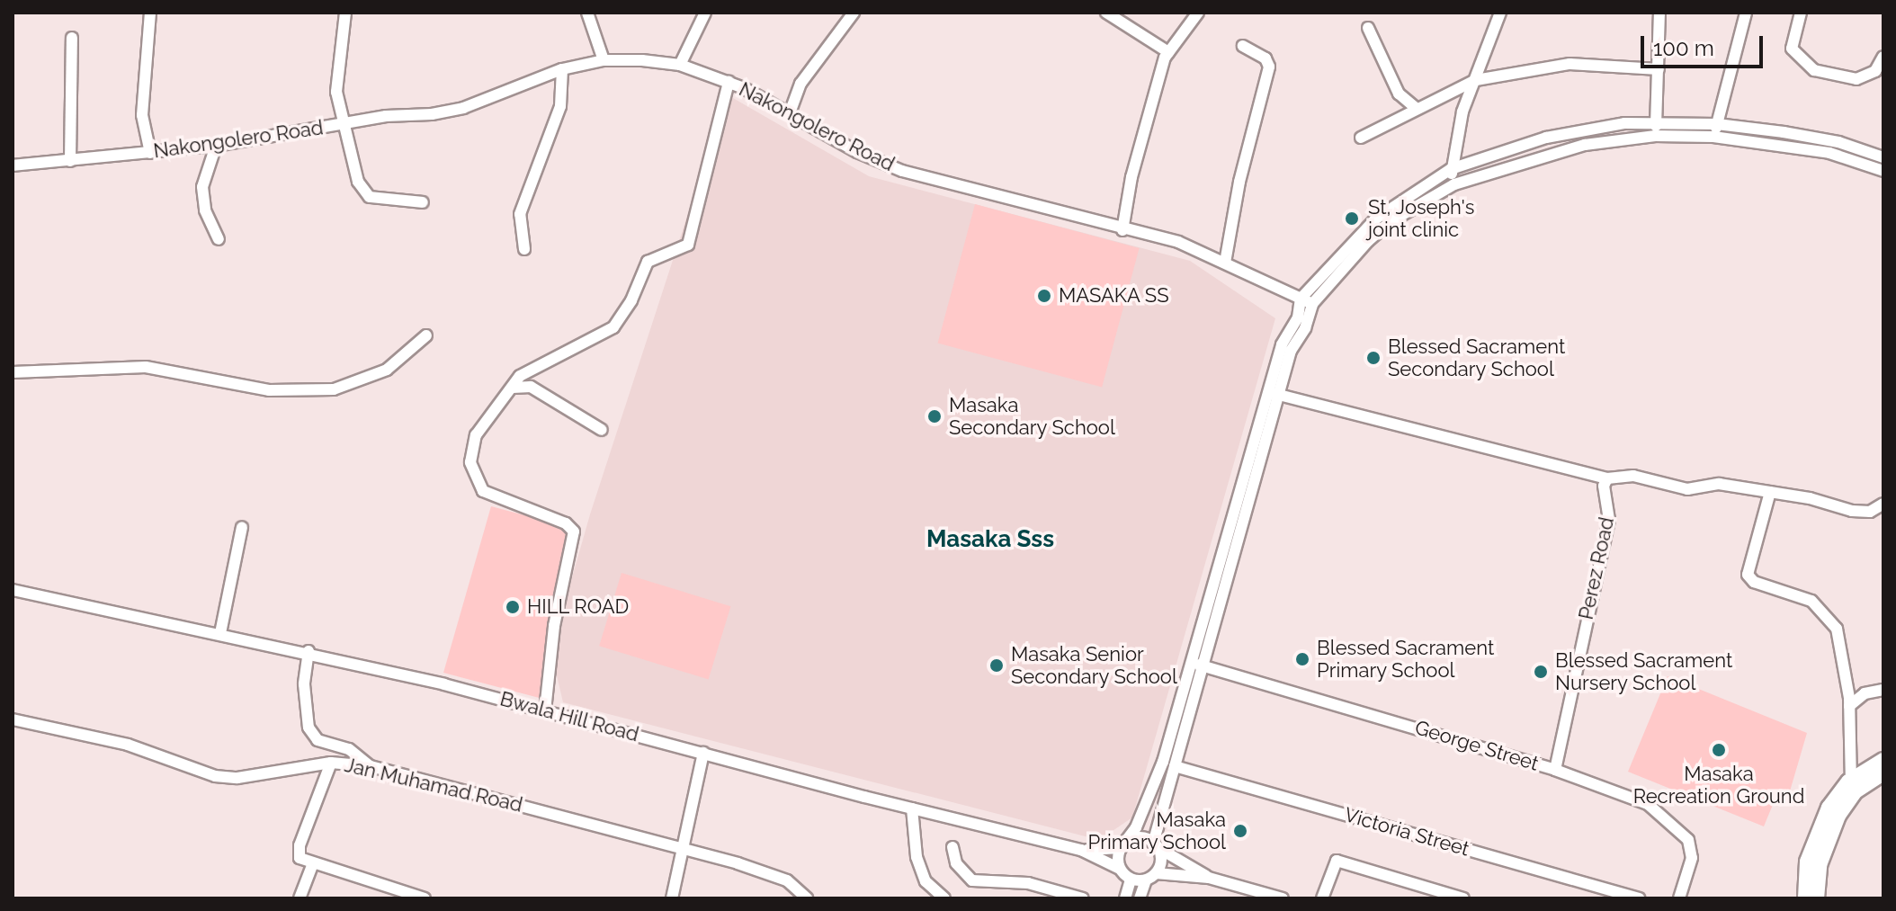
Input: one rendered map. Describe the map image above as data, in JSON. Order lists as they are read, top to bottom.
{
  "streets": {
    "street": [
      "Nakongolero Road",
      "Perez Road",
      "Bwala Hill Road",
      "George Street",
      "Jan Muhamad Road",
      "Victoria Street"
    ]
  },
  "crossings": [
    ["Perez Road", "George Street"]
  ],
  "districts": ["Masaka Sss"],
  "places": [
    "St, Joseph's joint clinic",
    "MASAKA SS",
    "Blessed Sacrament Secondary School",
    "Masaka Secondary School",
    "HILL ROAD",
    "Blessed Sacrament Primary School",
    "Masaka Senior Secondary School",
    "Blessed Sacrament Nursery School",
    "Masaka Recreation Ground",
    "Masaka Primary School"
  ],
  "scale_bar": "100 m"
}
